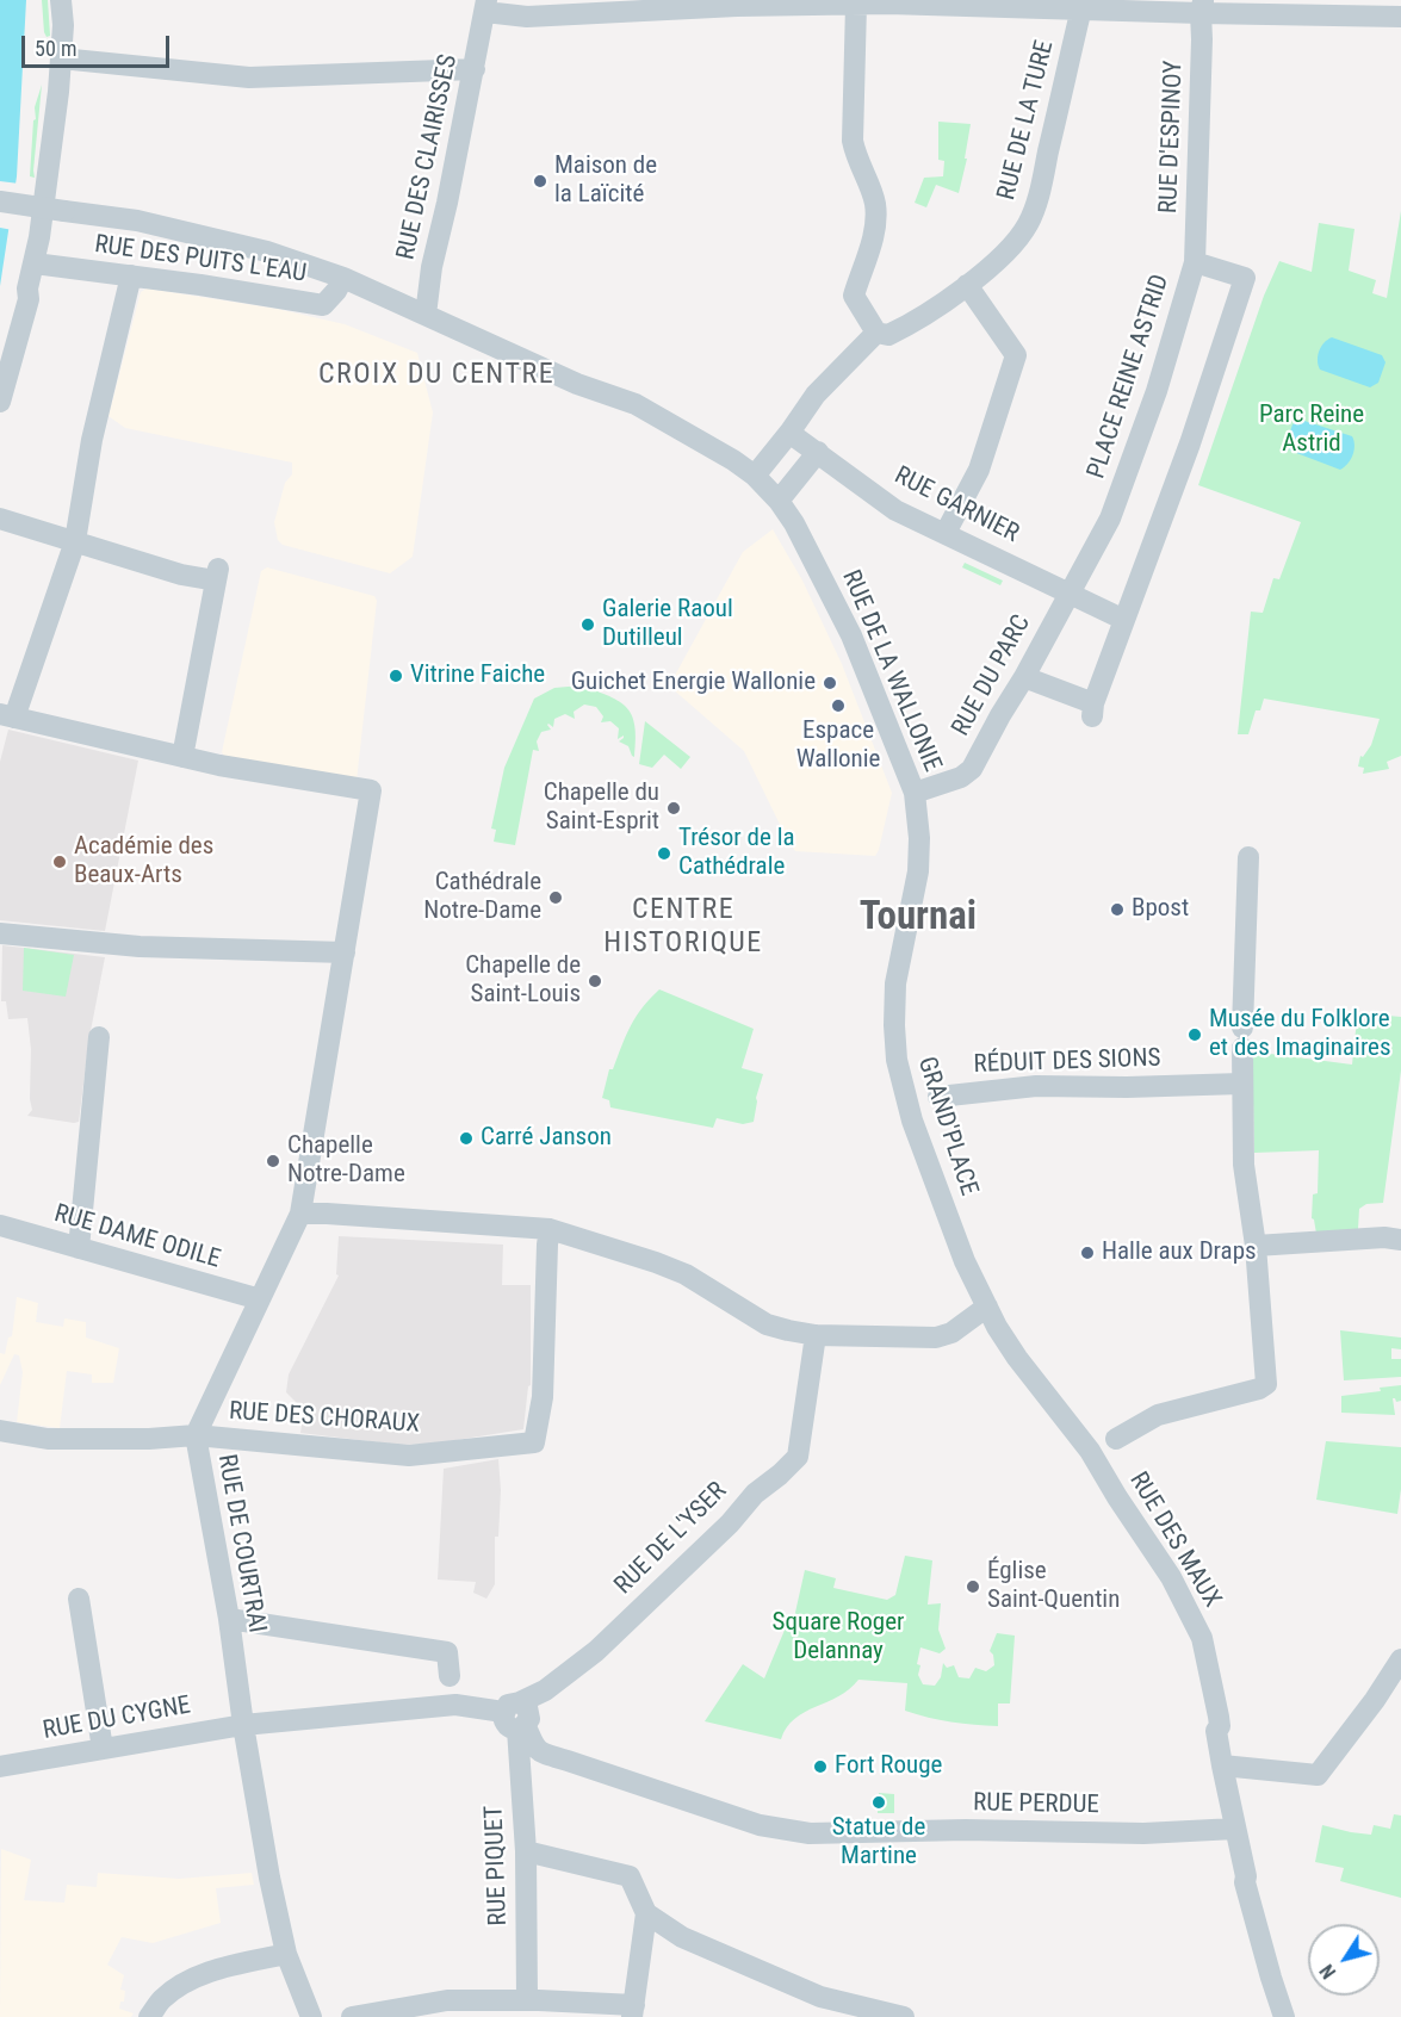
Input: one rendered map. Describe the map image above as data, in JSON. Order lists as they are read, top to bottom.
{
  "streets": {
    "street": [
      "RUE DE LA TURE",
      "RUE D'ESPINOY",
      "RUE DES CLAIRISSES",
      "RUE DES PUITS L'EAU",
      "PLACE REINE ASTRID",
      "RUE GARNIER",
      "RUE DE LA WALLONIE",
      "RUE DU PARC",
      "RÉDUIT DES SIONS",
      "GRAND'PLACE",
      "RUE DAME ODILE",
      "RUE DES CHORAUX",
      "RUE DE L'YSER",
      "RUE DES MAUX",
      "RUE DE COURTRAI",
      "RUE DU CYGNE",
      "RUE PERDUE",
      "RUE PIQUET"
    ]
  },
  "crossings": [
    ["RUE D'ESPINOY", "PLACE REINE ASTRID"],
    ["RUE DES CLAIRISSES", "RUE DES PUITS L'EAU"],
    ["RUE DES PUITS L'EAU", "RUE DE LA WALLONIE"],
    ["PLACE REINE ASTRID", "RUE GARNIER"],
    ["PLACE REINE ASTRID", "RUE DU PARC"],
    ["RUE GARNIER", "RUE DU PARC"],
    ["RUE DE LA WALLONIE", "RUE DU PARC"],
    ["RUE DE LA WALLONIE", "GRAND'PLACE"],
    ["GRAND'PLACE", "RUE DES MAUX"],
    ["RUE DAME ODILE", "RUE DE COURTRAI"],
    ["RUE DES CHORAUX", "RUE DE COURTRAI"],
    ["RUE DE L'YSER", "RUE DU CYGNE"],
    ["RUE DES MAUX", "RUE PERDUE"],
    ["RUE DE COURTRAI", "RUE DU CYGNE"],
    ["RUE PERDUE", "RUE PIQUET"]
  ],
  "districts": ["CROIX DU CENTRE", "CENTRE HISTORIQUE", "Tournai"],
  "parks": ["Parc Reine Astrid", "Square Roger Delannay"],
  "places": [
    "Maison de la Laïcité",
    "Galerie Raoul Dutilleul",
    "Vitrine Faiche",
    "Guichet Energie Wallonie",
    "Espace Wallonie",
    "Chapelle du Saint-Esprit",
    "Trésor de la Cathédrale",
    "Académie des Beaux-Arts",
    "Cathédrale Notre-Dame",
    "Bpost",
    "Chapelle de Saint-Louis",
    "Musée du Folklore et des Imaginaires",
    "Carré Janson",
    "Chapelle Notre-Dame",
    "Halle aux Draps",
    "Église Saint-Quentin",
    "Fort Rouge",
    "Statue de Martine"
  ],
  "scale_bar": "50 m",
  "north": "bottom left"
}
